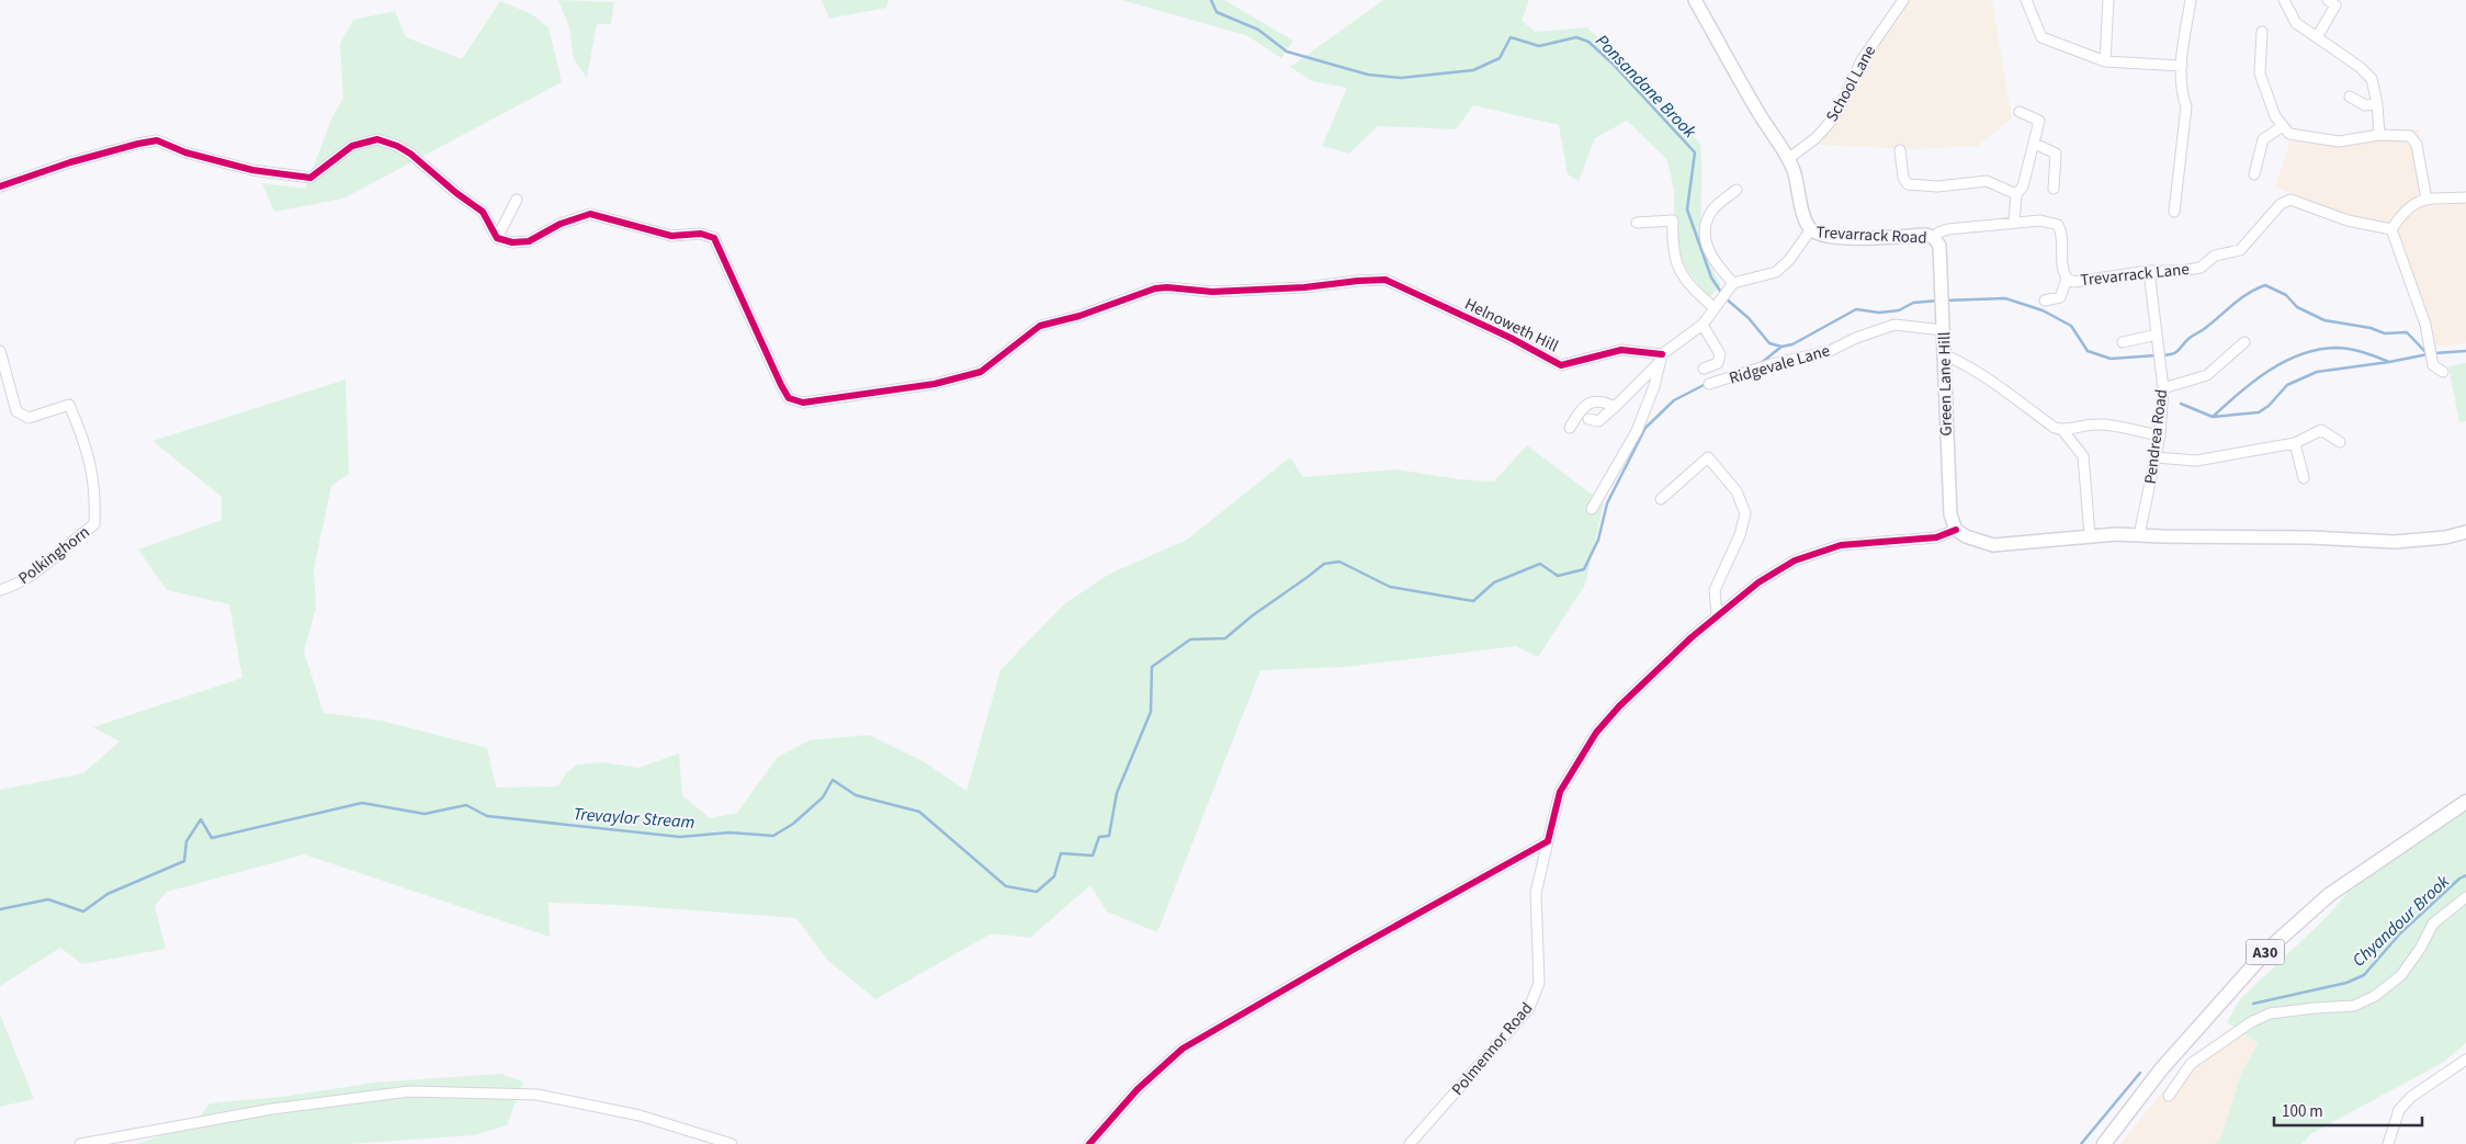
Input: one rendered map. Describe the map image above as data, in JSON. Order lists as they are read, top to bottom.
{
  "streets": {
    "highway": ["A30"],
    "main road": ["Trevarrack Road", "Green Lane Hill"],
    "street": [
      "School Lane",
      "Trevarrack Lane",
      "Helnoweth Hill",
      "Ridgevale Lane",
      "Pendrea Road",
      "Polkinghorn",
      "Polmennor Road"
    ]
  },
  "crossings": [
    ["Trevarrack Road", "Trevarrack Lane"],
    ["Trevarrack Road", "Green Lane Hill"],
    ["Trevarrack Lane", "Green Lane Hill"],
    ["Trevarrack Lane", "Pendrea Road"],
    ["Ridgevale Lane", "Green Lane Hill"],
    ["Green Lane Hill", "Polmennor Road"]
  ],
  "water": ["Ponsandane Brook", "Trevaylor Stream", "Chyandour Brook"],
  "scale_bar": "100 m"
}
